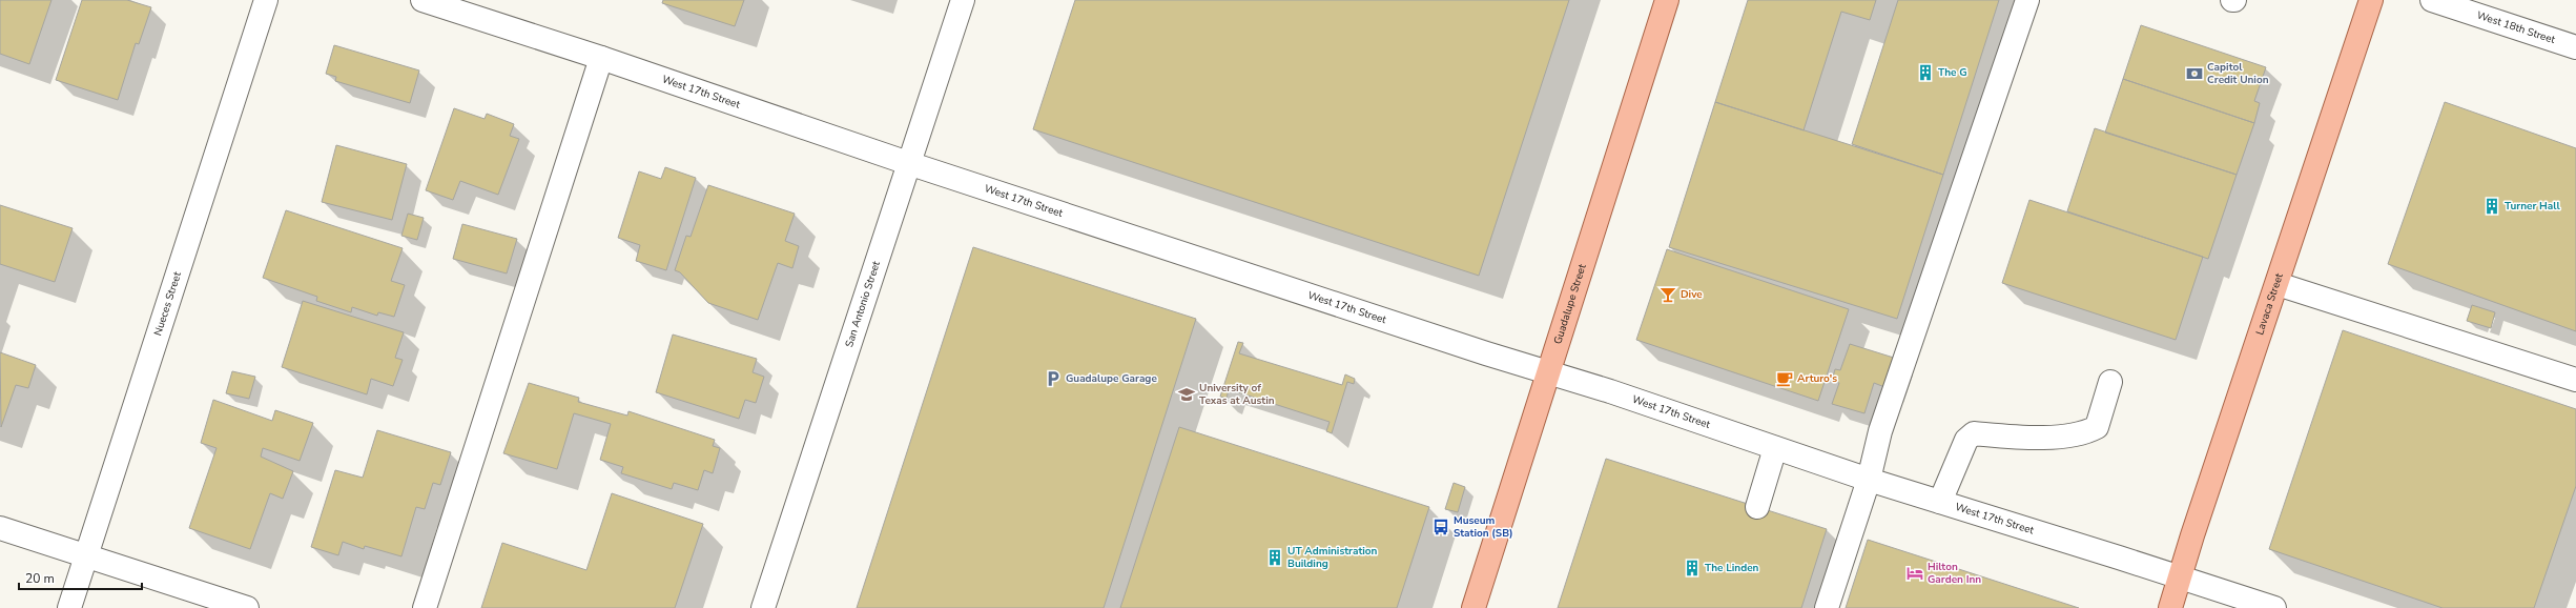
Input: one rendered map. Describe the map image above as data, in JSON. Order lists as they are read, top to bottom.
{
  "streets": {
    "main road": ["Guadalupe Street", "Lavaca Street"],
    "street": [
      "West 18th Street",
      "West 17th Street",
      "Nueces Street",
      "San Antonio Street"
    ]
  },
  "crossings": [
    ["West 17th Street", "San Antonio Street"],
    ["West 17th Street", "Guadalupe Street"],
    ["West 17th Street", "Lavaca Street"]
  ],
  "places": {
    "building": [
      "The G",
      "Turner Hall",
      "UT Administration Building",
      "The Linden"
    ],
    "bank": ["Capitol Credit Union"],
    "bar": ["Dive"],
    "parking": ["Guadalupe Garage"],
    "cafe": ["Arturo's"],
    "school or university": ["University of Texas at Austin"],
    "bus stop": ["Museum Station (SB)"],
    "hotel": ["Hilton Garden Inn"]
  },
  "scale_bar": "20 m"
}
